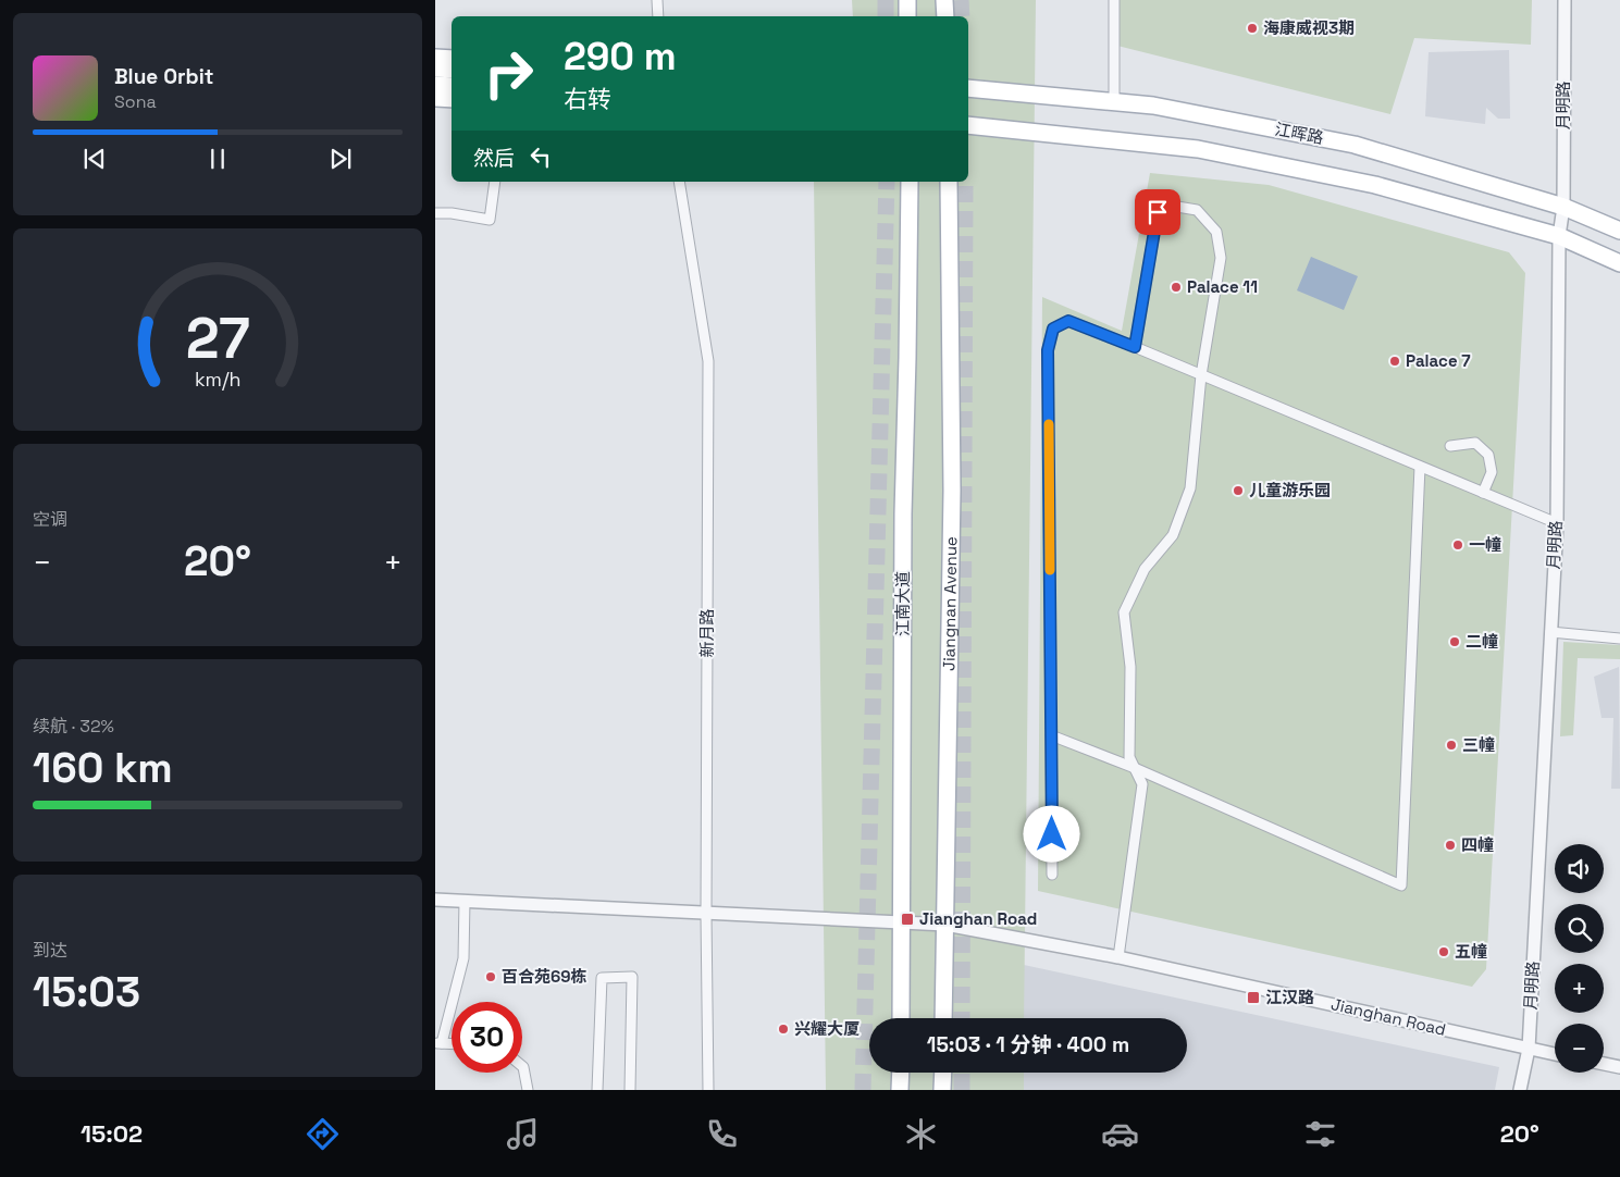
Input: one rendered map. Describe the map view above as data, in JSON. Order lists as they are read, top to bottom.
{
  "streets": {
    "main road": ["江晖路", "江南大道", "Jiangnan Avenue"],
    "street": ["月明路", "新月路", "Jianghan Road"]
  },
  "crossings": [
    ["月明路", "江晖路"],
    ["月明路", "Jianghan Road"],
    ["江南大道", "Jianghan Road"],
    ["Jiangnan Avenue", "Jianghan Road"],
    ["新月路", "Jianghan Road"]
  ],
  "places": {
    "other": [
      "海康威视3期",
      "Palace 11",
      "Palace 7",
      "儿童游乐园",
      "一幢",
      "二幢",
      "三幢",
      "四幢",
      "五幢",
      "百合苑69栋",
      "兴耀大厦"
    ],
    "transit": ["Jianghan Road", "江汉路"]
  },
  "page": {
    "turn": ["290 m", "右转"],
    "song": ["Blue Orbit", "Sona"],
    "then": "然后",
    "tile": [
      "空调",
      ["续航 · 32%", "160 km"],
      ["到达", "15:03"]
    ],
    "heat": ["−", "20°", "+"],
    "map_buttons": ["+", "−"],
    "limit": "30",
    "trip": "15:03 · 1 分钟 · 400 m",
    "tabs": ["15:02", "20°"],
    "gauge": ["27", "km/h"]
  }
}
